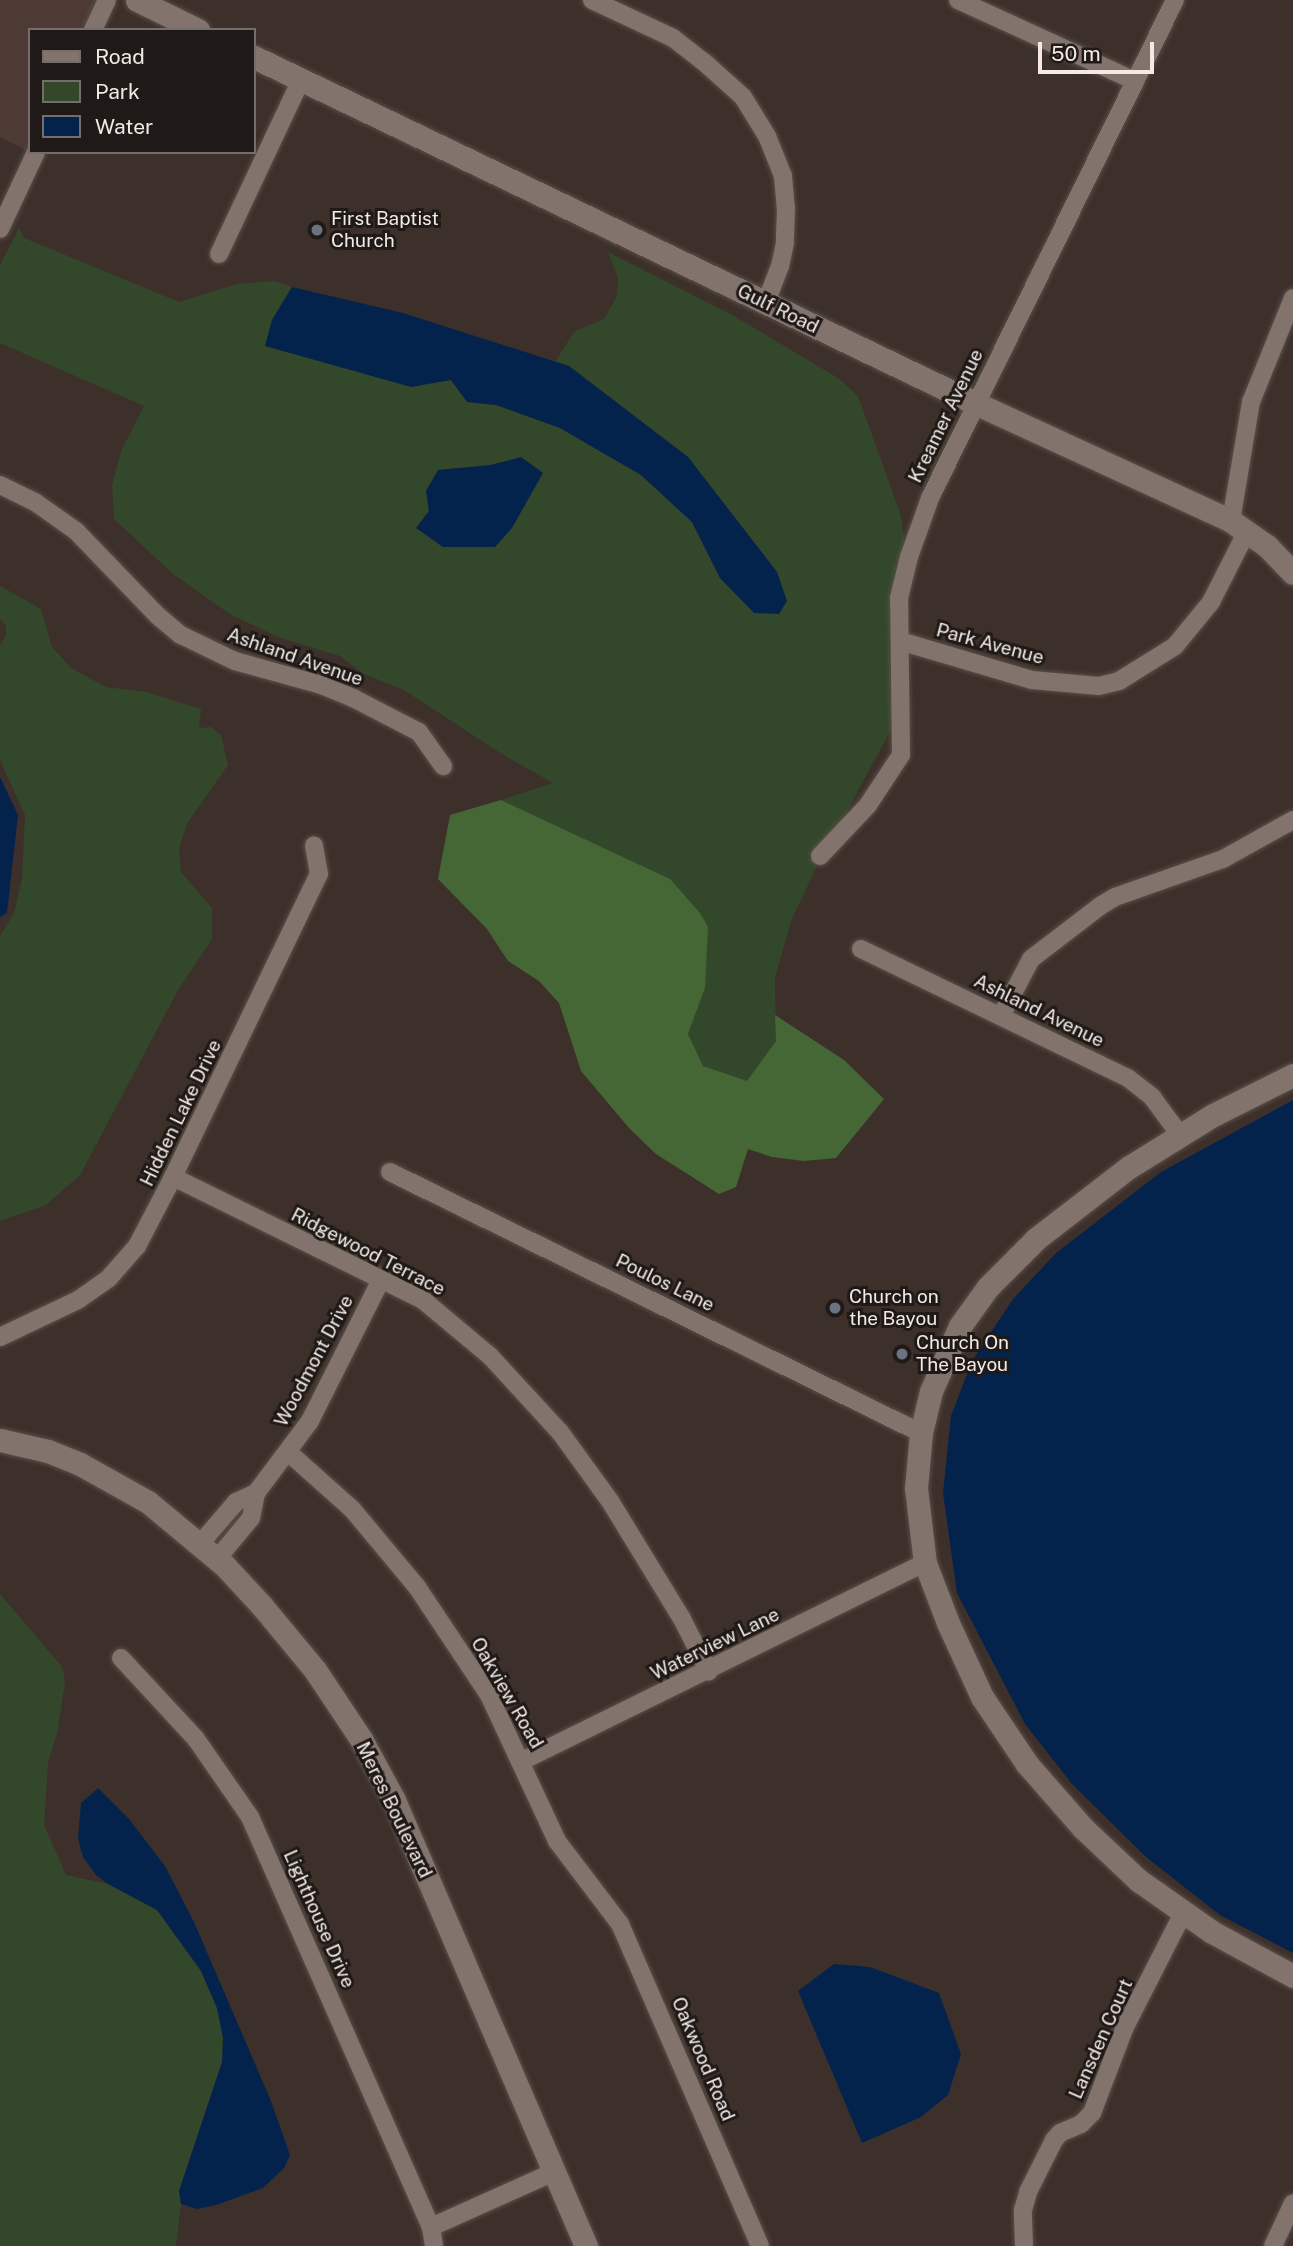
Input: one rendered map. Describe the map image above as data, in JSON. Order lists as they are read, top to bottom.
{
  "streets": {
    "street": [
      "Gulf Road",
      "Kreamer Avenue",
      "Park Avenue",
      "Ashland Avenue",
      "Hidden Lake Drive",
      "Ridgewood Terrace",
      "Poulos Lane",
      "Woodmont Drive",
      "Waterview Lane",
      "Oakview Road",
      "Meres Boulevard",
      "Lighthouse Drive",
      "Lansden Court",
      "Oakwood Road"
    ]
  },
  "crossings": [
    ["Gulf Road", "Kreamer Avenue"],
    ["Gulf Road", "Park Avenue"],
    ["Kreamer Avenue", "Park Avenue"],
    ["Hidden Lake Drive", "Ridgewood Terrace"],
    ["Ridgewood Terrace", "Woodmont Drive"],
    ["Ridgewood Terrace", "Waterview Lane"],
    ["Woodmont Drive", "Oakview Road"],
    ["Woodmont Drive", "Meres Boulevard"],
    ["Waterview Lane", "Oakview Road"],
    ["Oakview Road", "Oakwood Road"]
  ],
  "places": ["First Baptist Church", "Church on the Bayou", "Church On The Bayou"],
  "legend": ["Road", "Park", "Water"],
  "scale_bar": "50 m"
}
